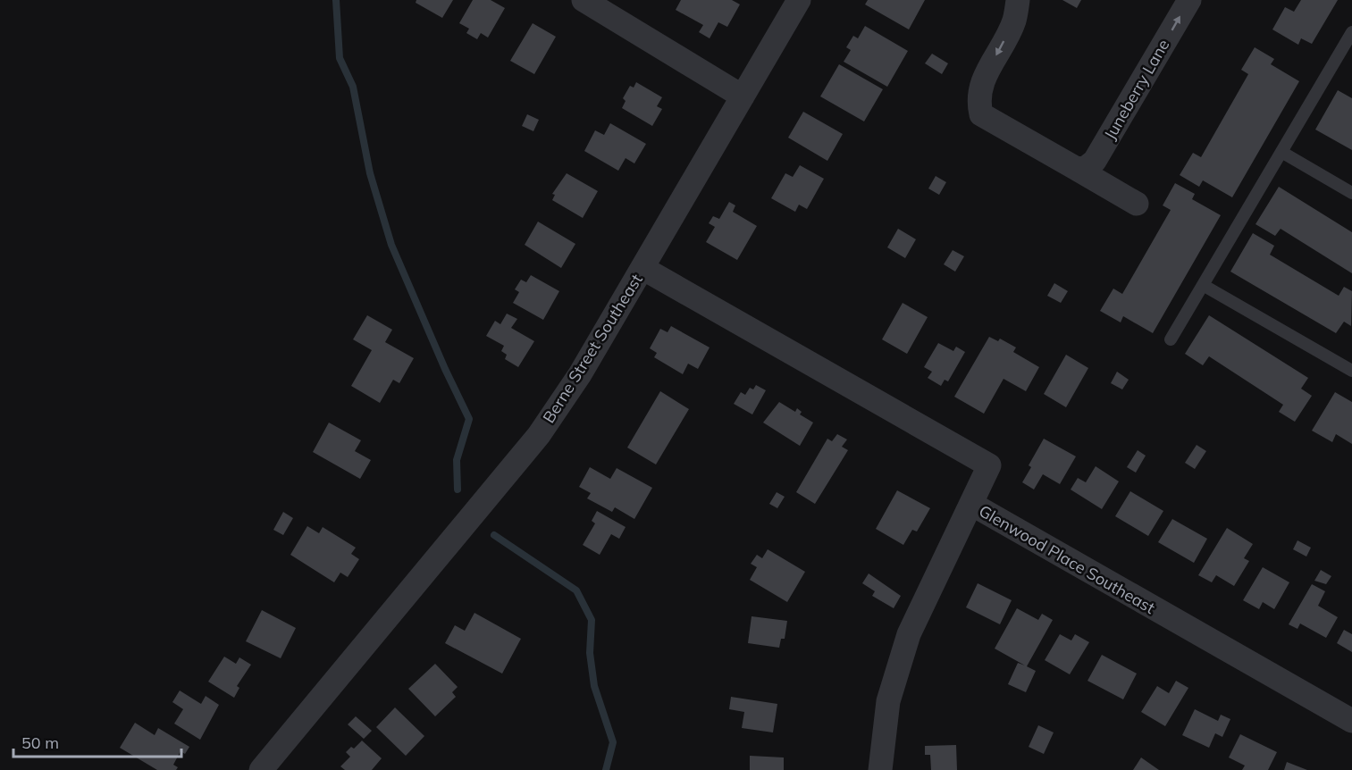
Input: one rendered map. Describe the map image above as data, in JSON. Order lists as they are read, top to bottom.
{
  "streets": {
    "street": ["Juneberry Lane", "Berne Street Southeast", "Glenwood Place Southeast"]
  },
  "crossings": [
    ["Berne Street Southeast", "Glenwood Place Southeast"]
  ],
  "one_way": ["Juneberry Lane"],
  "scale_bar": "50 m"
}
